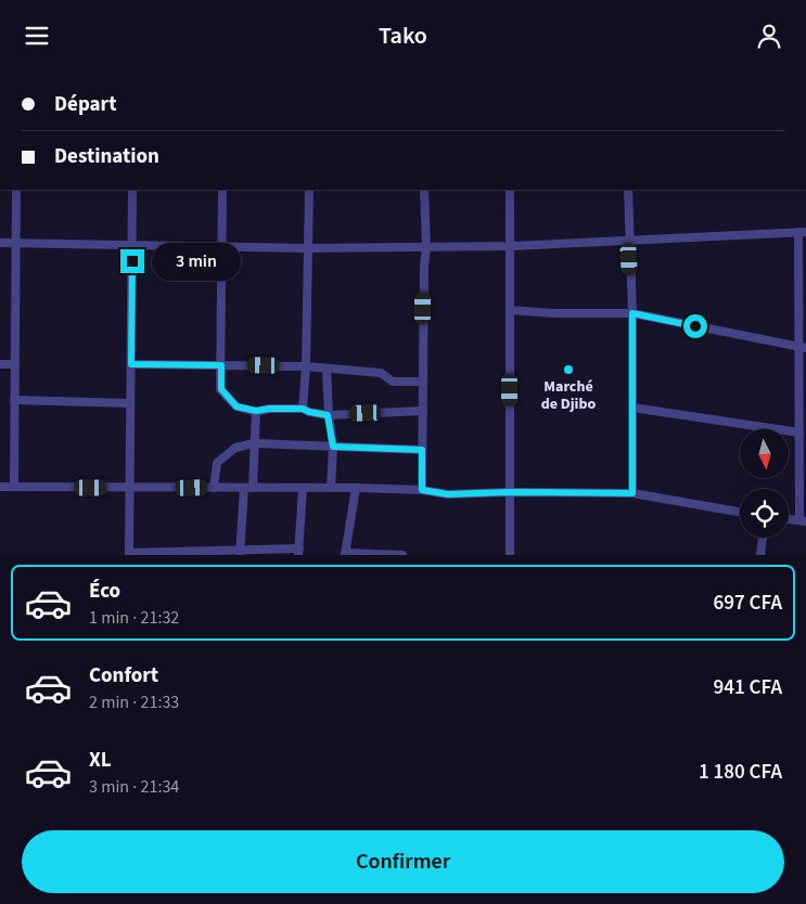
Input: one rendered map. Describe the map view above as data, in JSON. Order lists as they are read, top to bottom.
{
  "places": ["Marché de Djibo"],
  "north": "bottom",
  "page": {
    "header": "Tako",
    "banner": ["Départ", "Destination"],
    "bubble": "3 min",
    "list": [
      {
        "name": "Éco",
        "note": "1 min · 21:32",
        "value": "697 CFA"
      },
      {
        "name": "Confort",
        "note": "2 min · 21:33",
        "value": "941 CFA"
      },
      {
        "name": "XL",
        "note": "3 min · 21:34",
        "value": "1 180 CFA"
      }
    ],
    "buttons": "Confirmer"
  }
}
